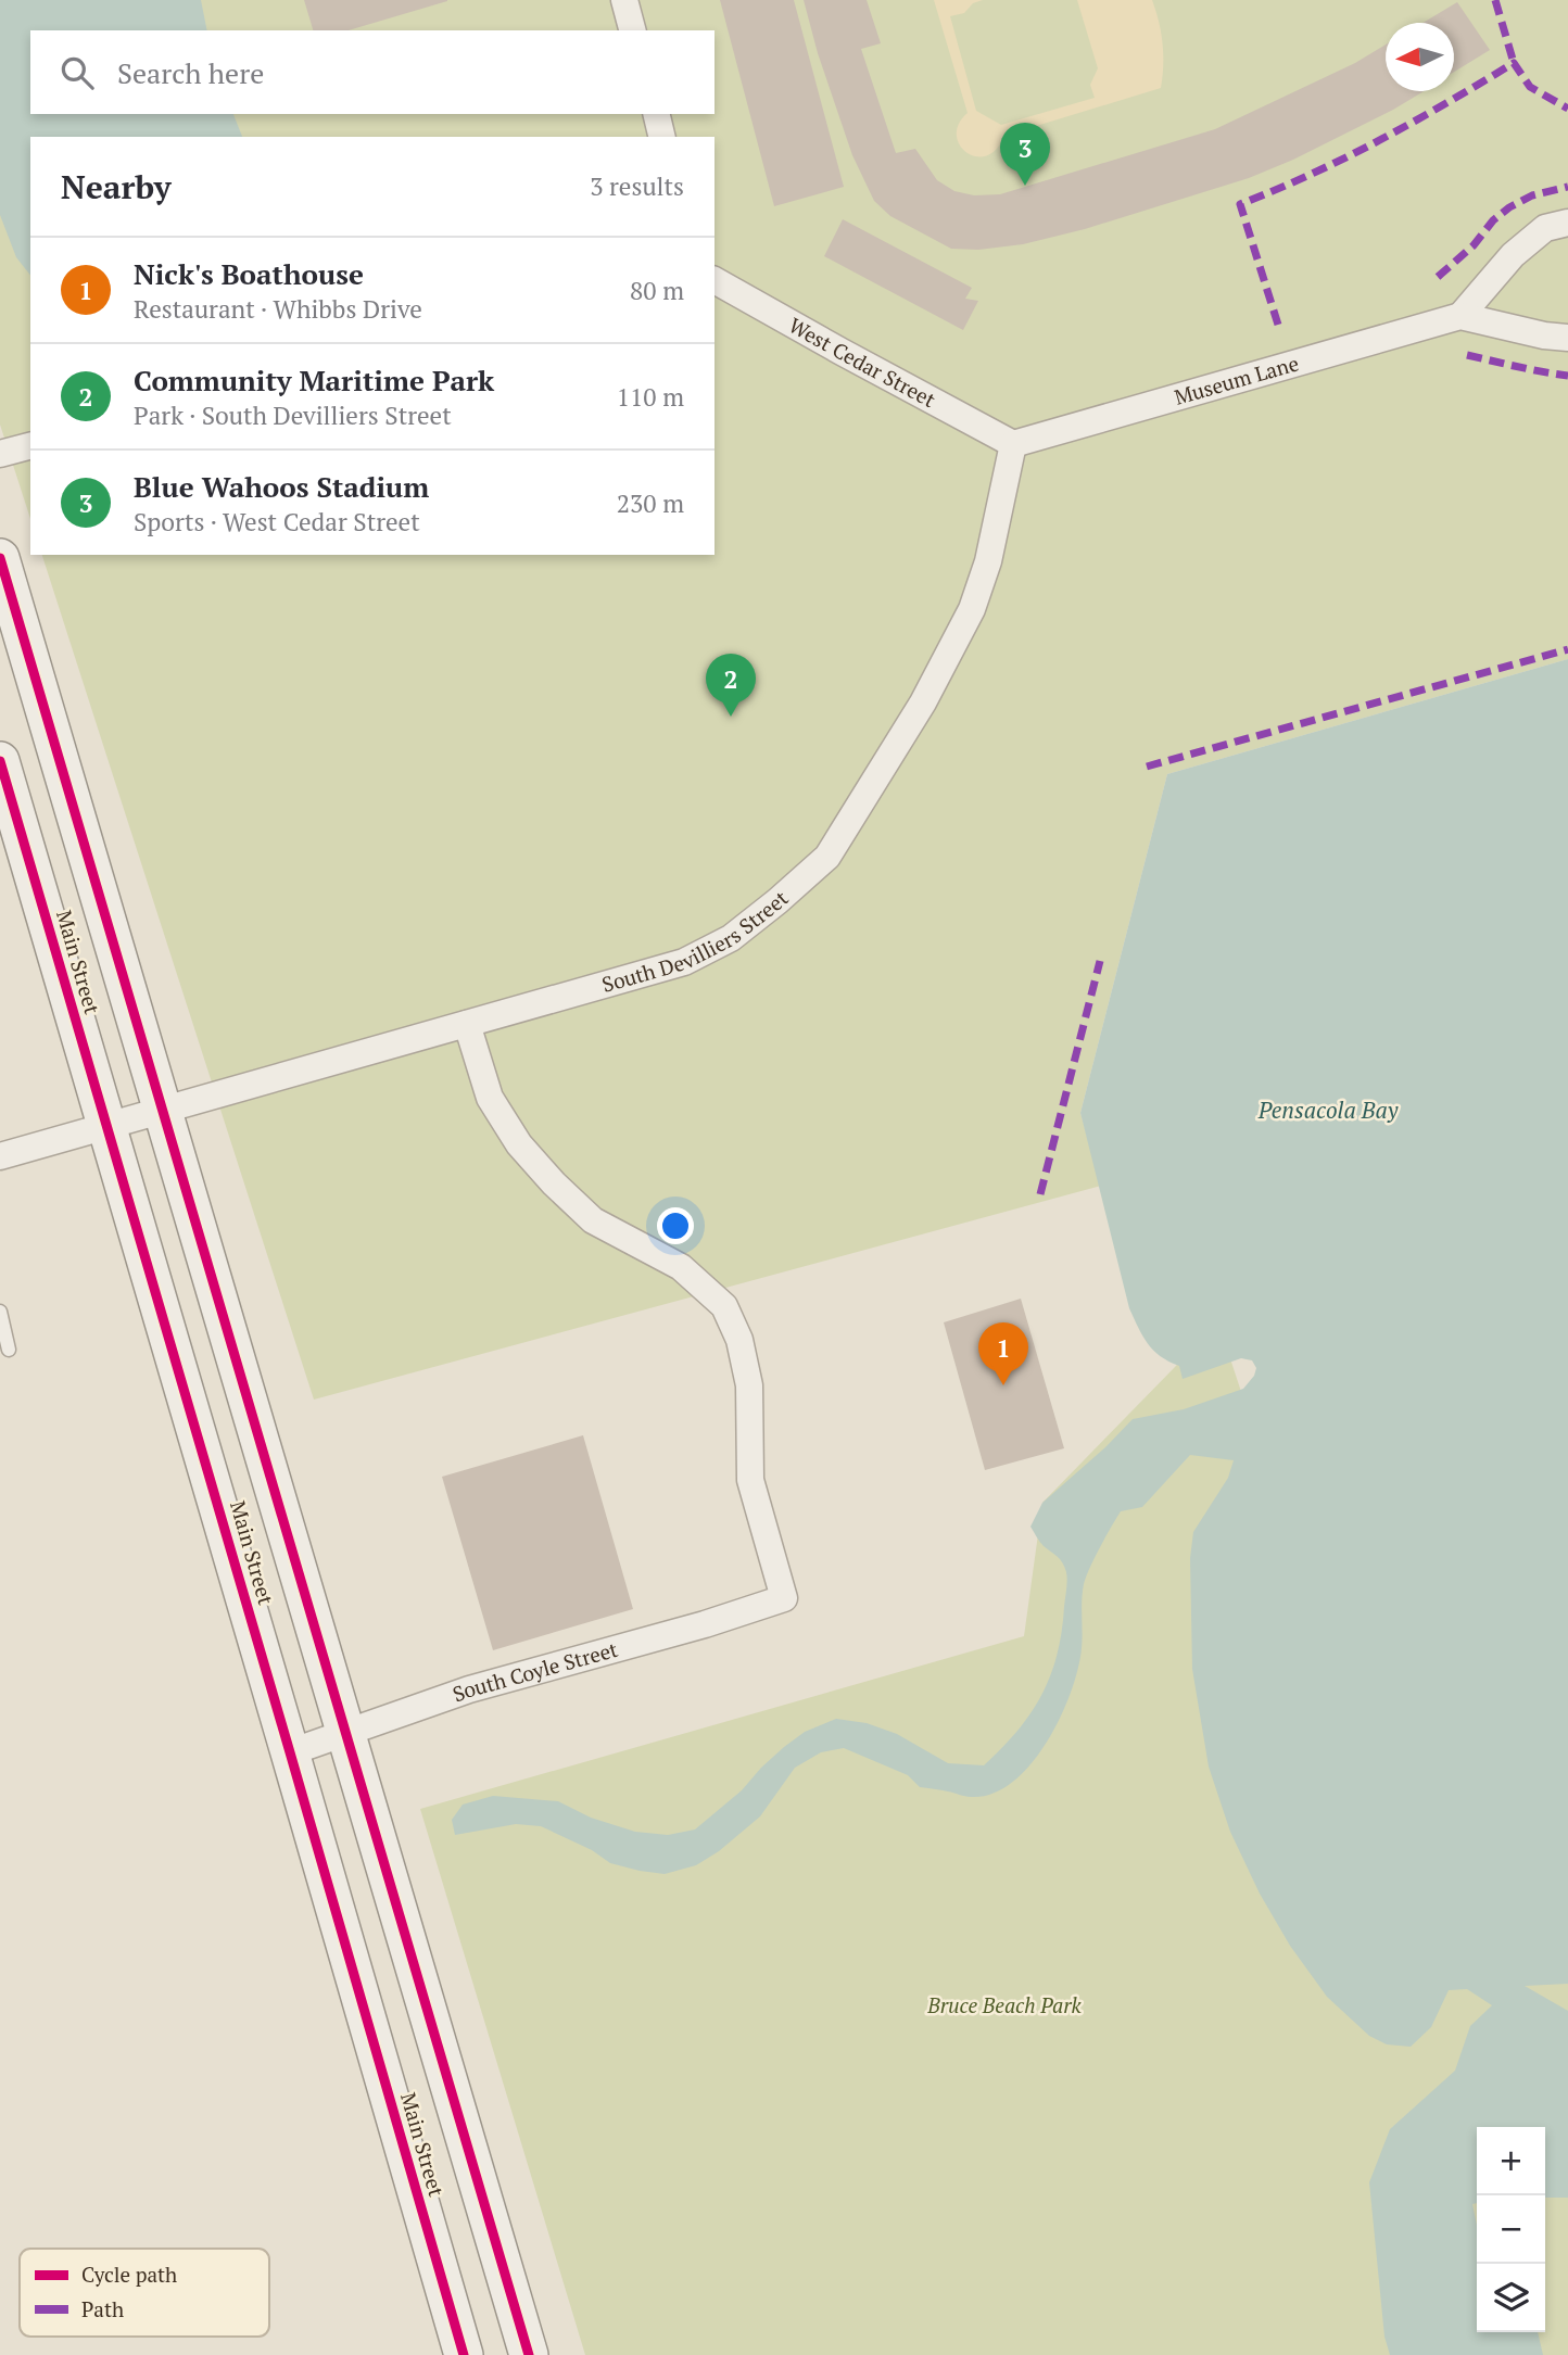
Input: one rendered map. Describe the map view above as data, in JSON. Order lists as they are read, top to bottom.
{
  "streets": {
    "main road": ["Main Street"],
    "street": [
      "West Cedar Street",
      "Museum Lane",
      "South Devilliers Street",
      "South Coyle Street"
    ]
  },
  "crossings": [
    ["West Cedar Street", "Museum Lane"],
    ["West Cedar Street", "South Devilliers Street"],
    ["Museum Lane", "South Devilliers Street"],
    ["South Devilliers Street", "Main Street"],
    ["South Devilliers Street", "South Coyle Street"],
    ["Main Street", "South Coyle Street"]
  ],
  "water": ["Pensacola Bay"],
  "parks": ["Bruce Beach Park"],
  "legend": ["Cycle path", "Path"],
  "north": "left",
  "page": {
    "search": "Search here",
    "pins": ["3", "2", "1"],
    "heading": ["Nearby", "3 results"],
    "list": [
      {
        "mark": "1",
        "name": "Nick's Boathouse",
        "note": "Restaurant · Whibbs Drive",
        "value": "80 m"
      },
      {
        "mark": "2",
        "name": "Community Maritime Park",
        "note": "Park · South Devilliers Street",
        "value": "110 m"
      },
      {
        "mark": "3",
        "name": "Blue Wahoos Stadium",
        "note": "Sports · West Cedar Street",
        "value": "230 m"
      }
    ],
    "map_buttons": ["+", "−"]
  }
}
